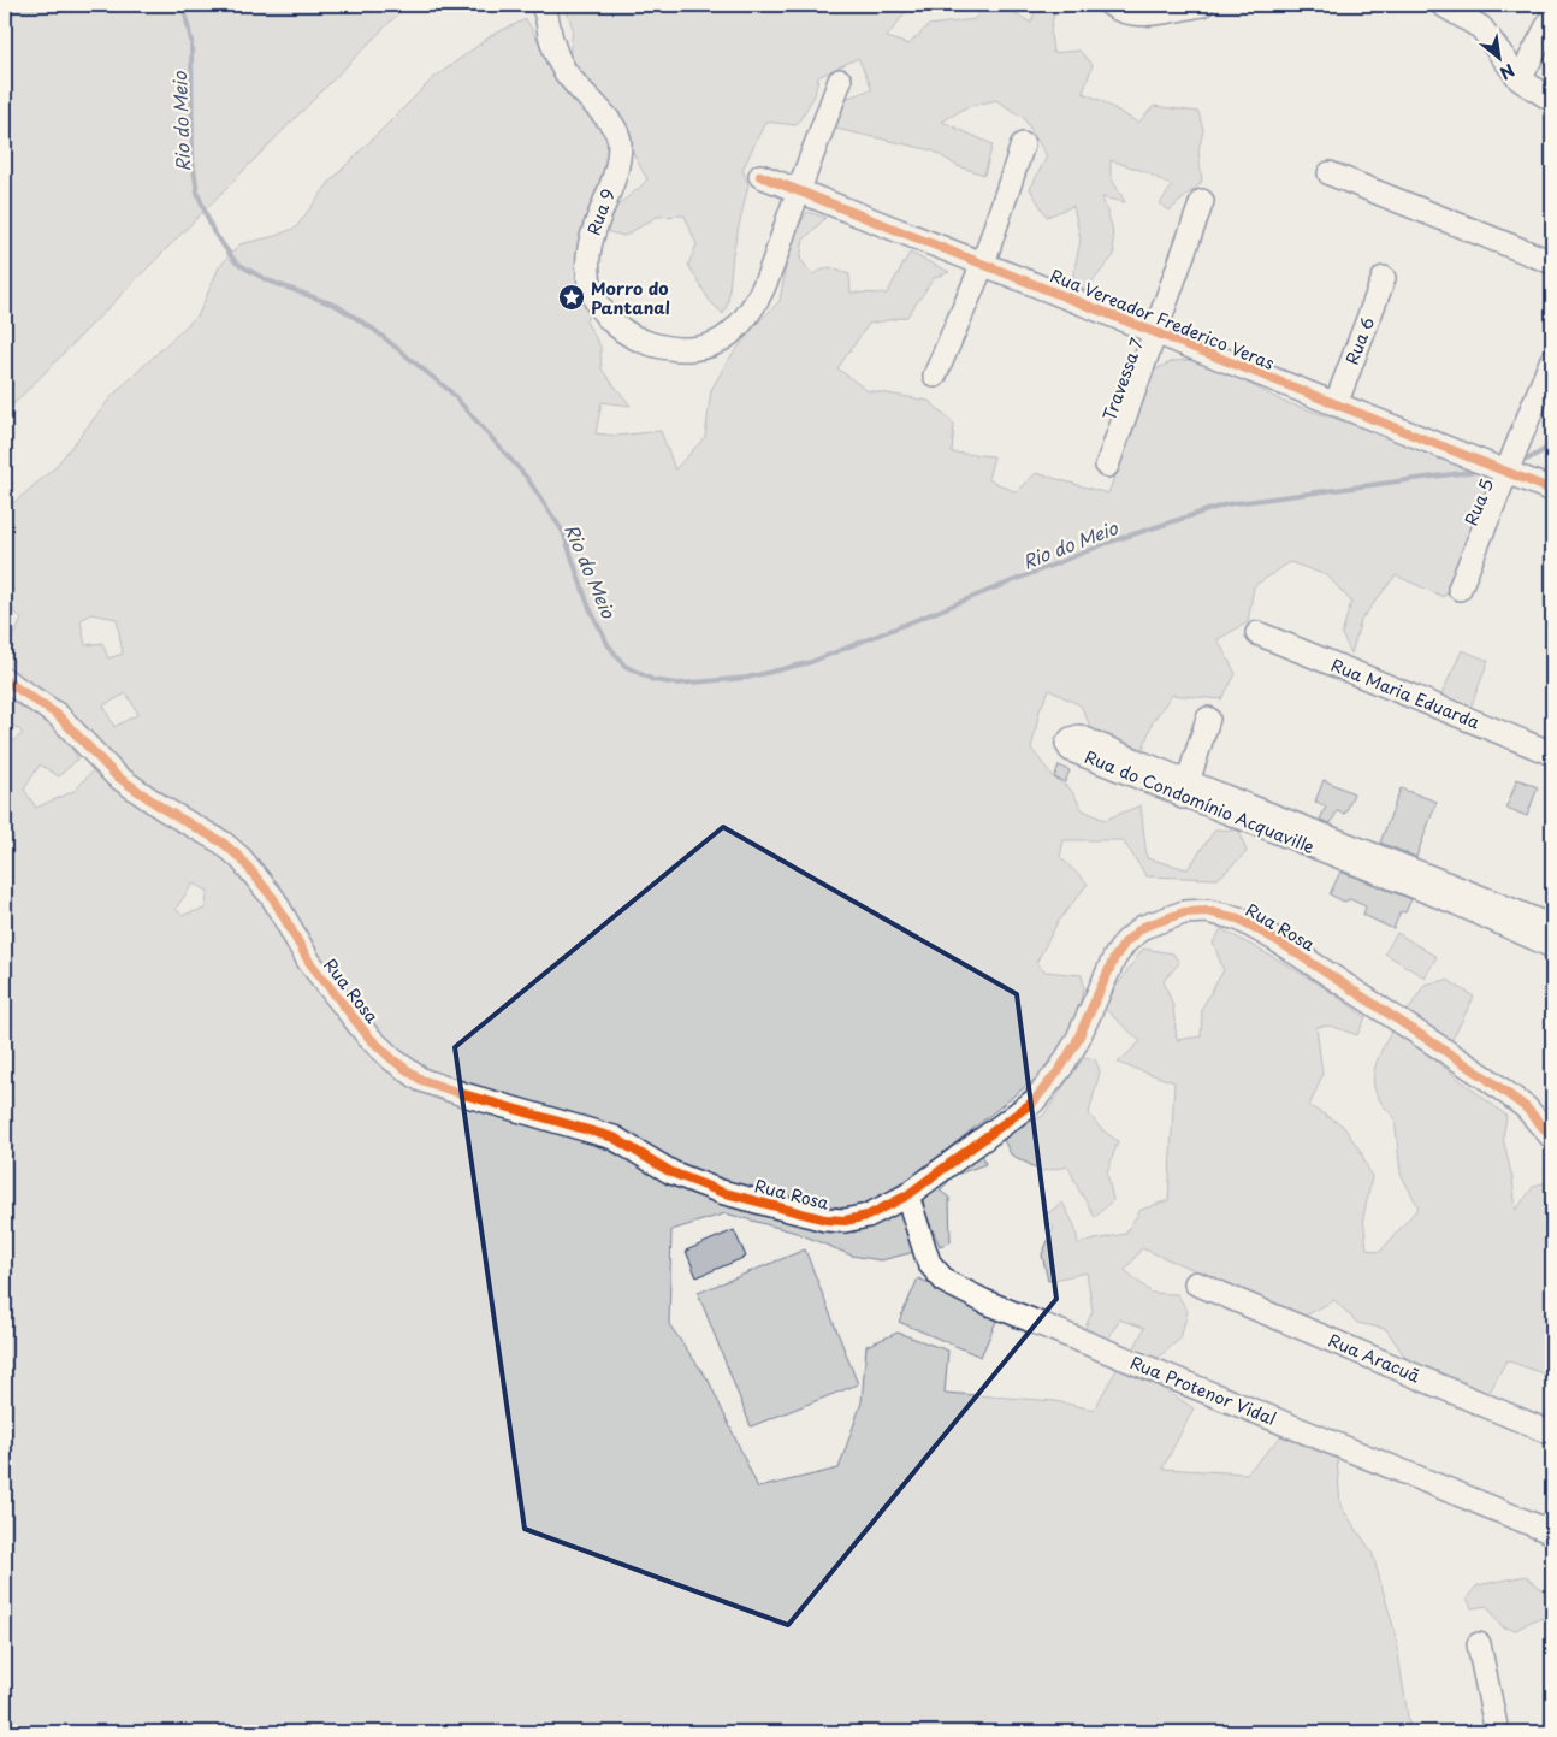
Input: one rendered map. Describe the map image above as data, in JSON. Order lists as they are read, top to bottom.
{
  "streets": {
    "street": [
      "Rua 9",
      "Rua Vereador Frederico Veras",
      "Rua 6",
      "Travessa 7",
      "Rua 5",
      "Rua Maria Eduarda",
      "Rua do Condomínio Acquaville",
      "Rua Rosa",
      "Rua Aracuã",
      "Rua Protenor Vidal"
    ]
  },
  "crossings": [
    ["Rua 9", "Rua Vereador Frederico Veras"],
    ["Rua Vereador Frederico Veras", "Rua 6"],
    ["Rua Vereador Frederico Veras", "Travessa 7"],
    ["Rua Vereador Frederico Veras", "Rua 5"],
    ["Rua Rosa", "Rua Protenor Vidal"]
  ],
  "water": ["Rio do Meio"],
  "places": {
    "place": ["Morro do Pantanal"]
  },
  "north": "bottom right"
}
